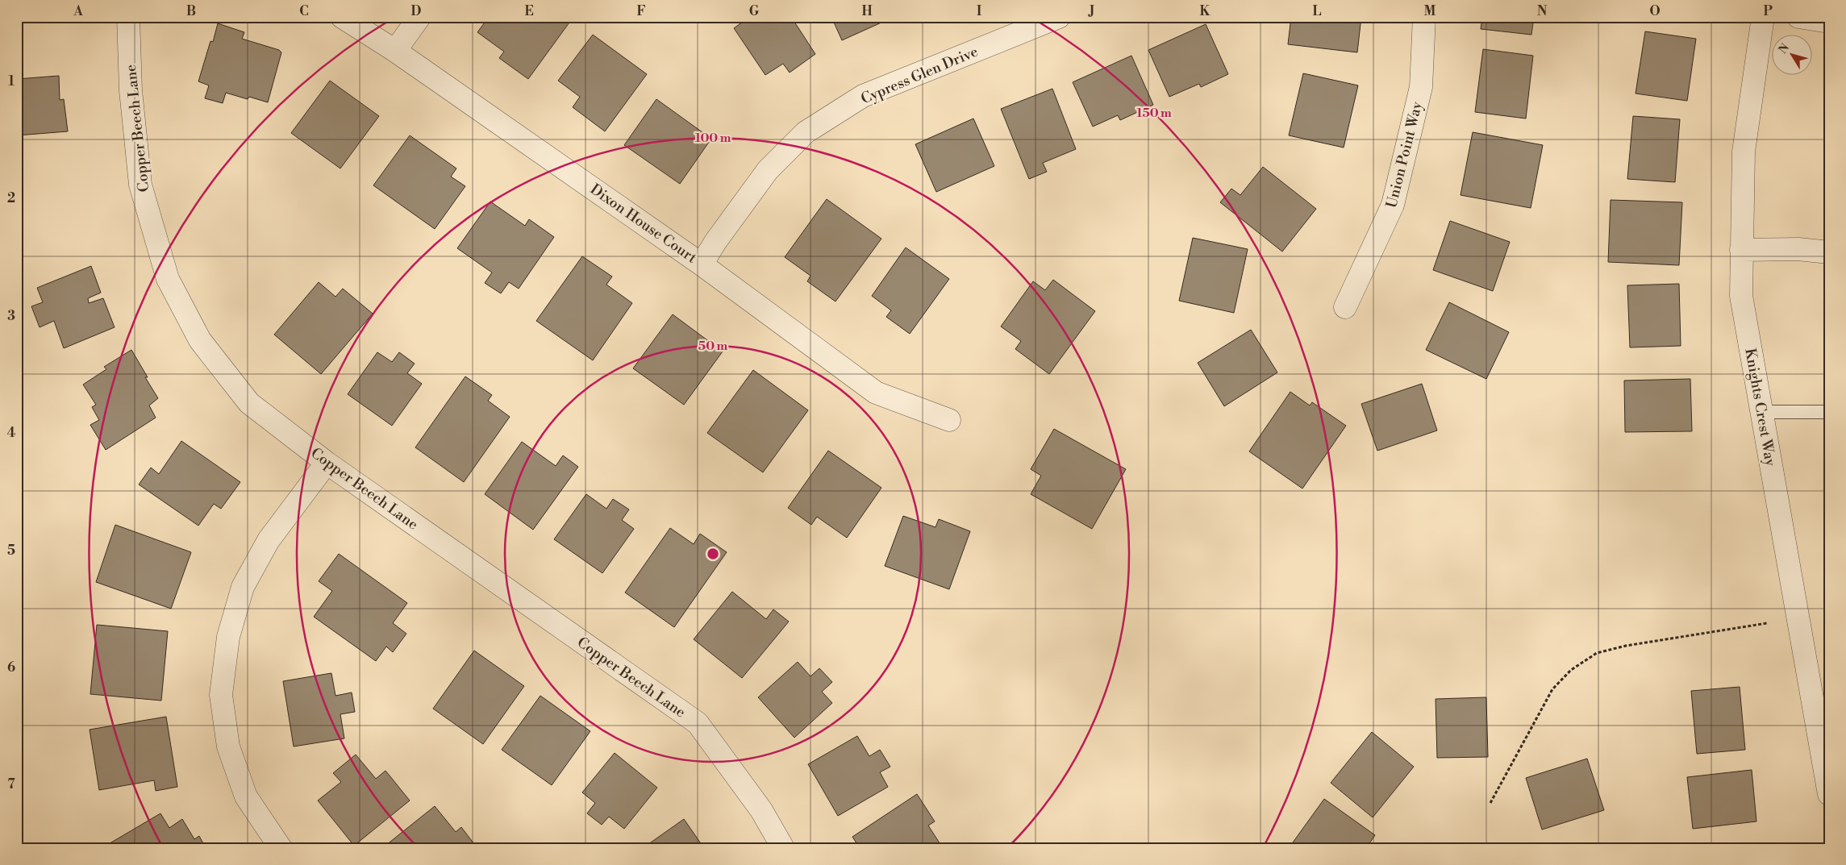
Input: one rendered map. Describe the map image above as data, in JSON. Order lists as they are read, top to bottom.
{
  "streets": {
    "street": [
      "Cypress Glen Drive",
      "Copper Beech Lane",
      "Union Point Way",
      "Dixon House Court",
      "Knights Crest Way"
    ]
  },
  "crossings": [
    ["Cypress Glen Drive", "Dixon House Court"]
  ],
  "north": "top left",
  "grid": {
    "columns": [
      "A",
      "B",
      "C",
      "D",
      "E",
      "F",
      "G",
      "H",
      "I",
      "J",
      "K",
      "L",
      "M",
      "N",
      "O",
      "P"
    ],
    "rows": [
      "1",
      "2",
      "3",
      "4",
      "5",
      "6",
      "7"
    ]
  },
  "rings": ["150 m", "100 m", "50 m"]
}
